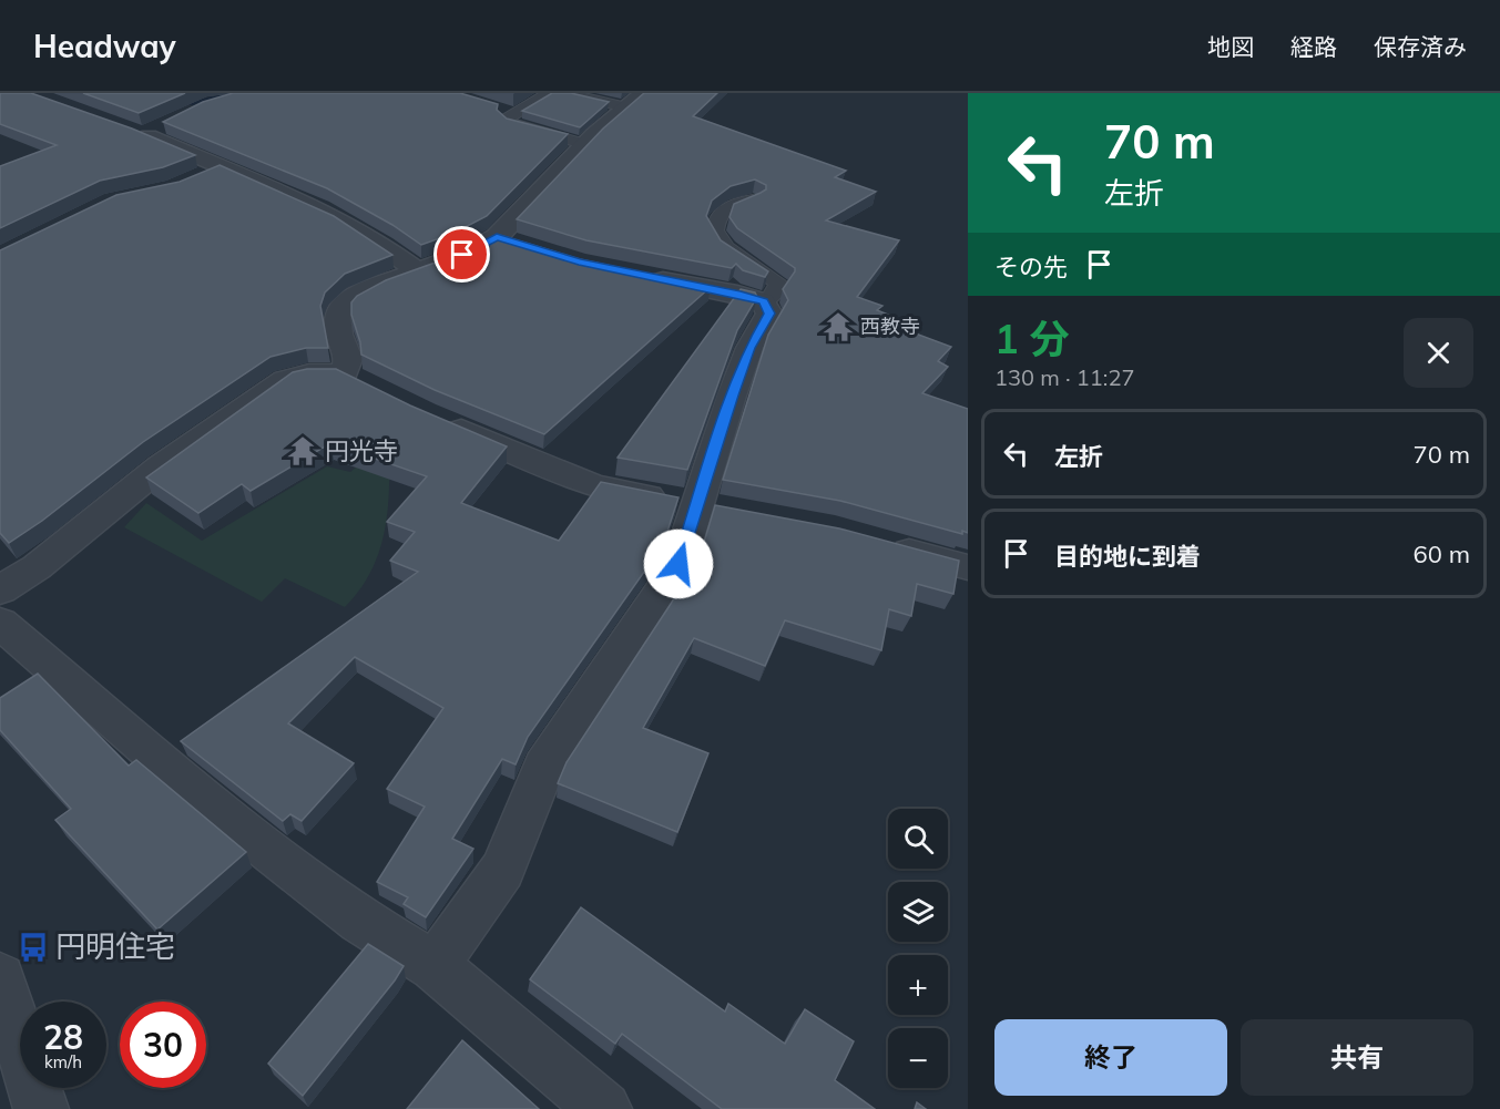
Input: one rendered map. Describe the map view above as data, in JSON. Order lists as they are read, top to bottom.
{
  "places": {
    "temple": ["西教寺", "円光寺"],
    "bus stop": ["円明住宅"]
  },
  "page": {
    "header": "Headway",
    "nav": ["地図", "経路", "保存済み"],
    "turn": ["70 m", "左折"],
    "then": "その先",
    "heading": ["1 分", "130 m · 11:27"],
    "list": [
      {
        "name": "左折",
        "value": "70 m"
      },
      {
        "name": "目的地に到着",
        "value": "60 m"
      }
    ],
    "map_buttons": ["+", "−"],
    "speed": "28 km/h",
    "limit": "30",
    "buttons": ["終了", "共有"]
  }
}
